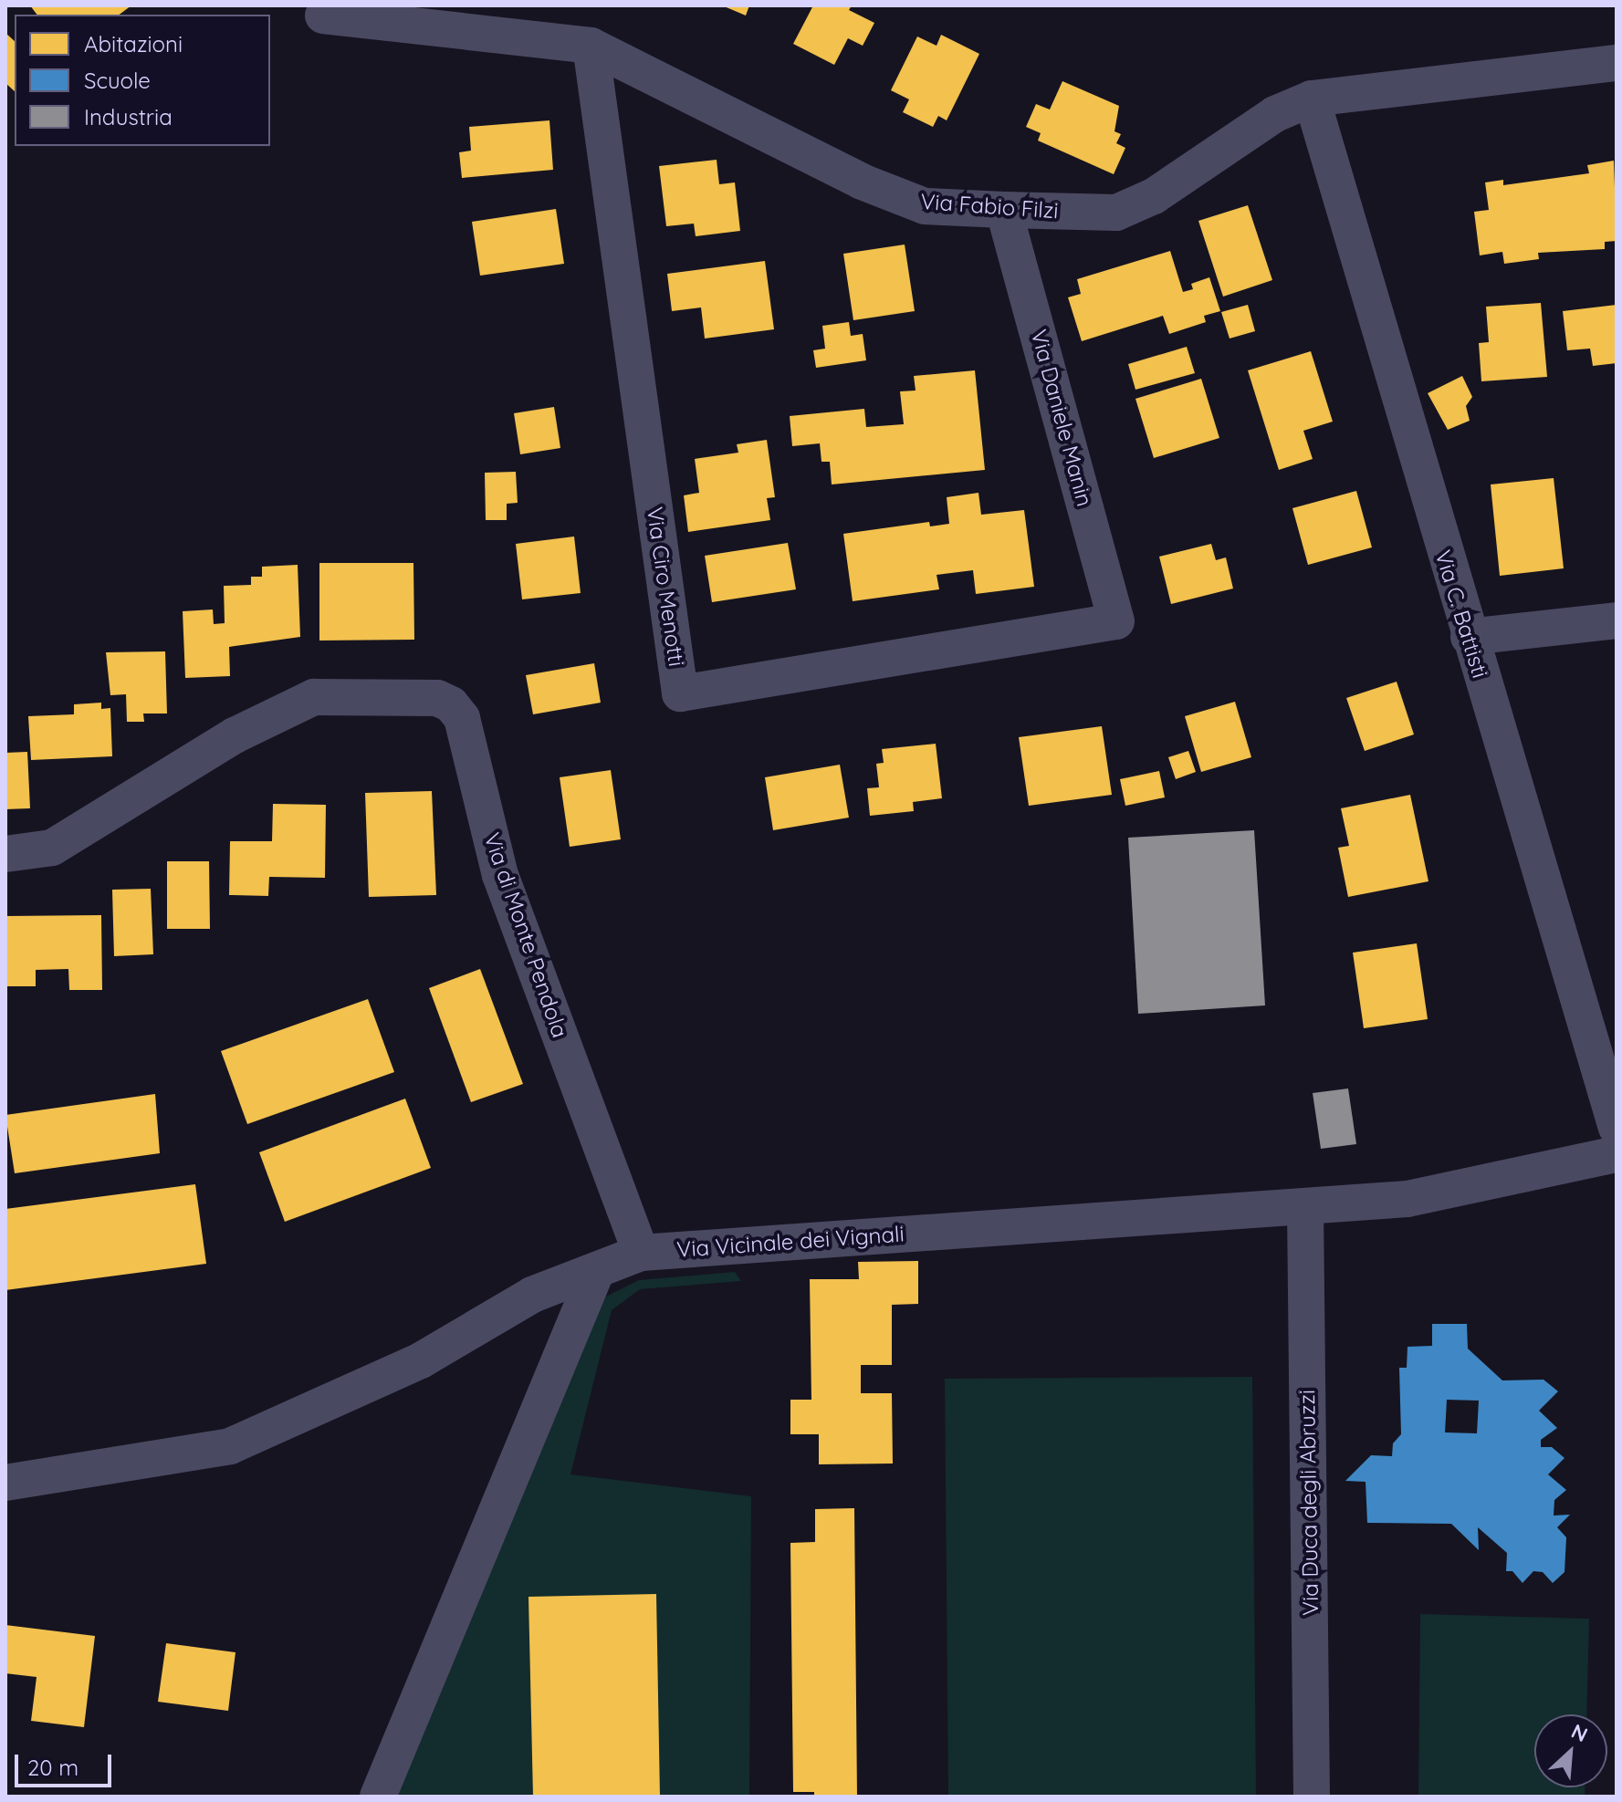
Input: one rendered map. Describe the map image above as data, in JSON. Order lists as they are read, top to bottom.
{
  "streets": {
    "street": [
      "Via Fabio Filzi",
      "Via Daniele Manin",
      "Via Ciro Menotti",
      "Via C. Battisti",
      "Via di Monte Pendola",
      "Via Vicinale dei Vignali",
      "Via Duca degli Abruzzi"
    ]
  },
  "crossings": [
    ["Via Fabio Filzi", "Via Daniele Manin"],
    ["Via Fabio Filzi", "Via Ciro Menotti"],
    ["Via Fabio Filzi", "Via C. Battisti"],
    ["Via Daniele Manin", "Via Ciro Menotti"],
    ["Via di Monte Pendola", "Via Vicinale dei Vignali"],
    ["Via Vicinale dei Vignali", "Via Duca degli Abruzzi"]
  ],
  "legend": ["Abitazioni", "Scuole", "Industria"],
  "scale_bar": "20 m",
  "north": "top right"
}
